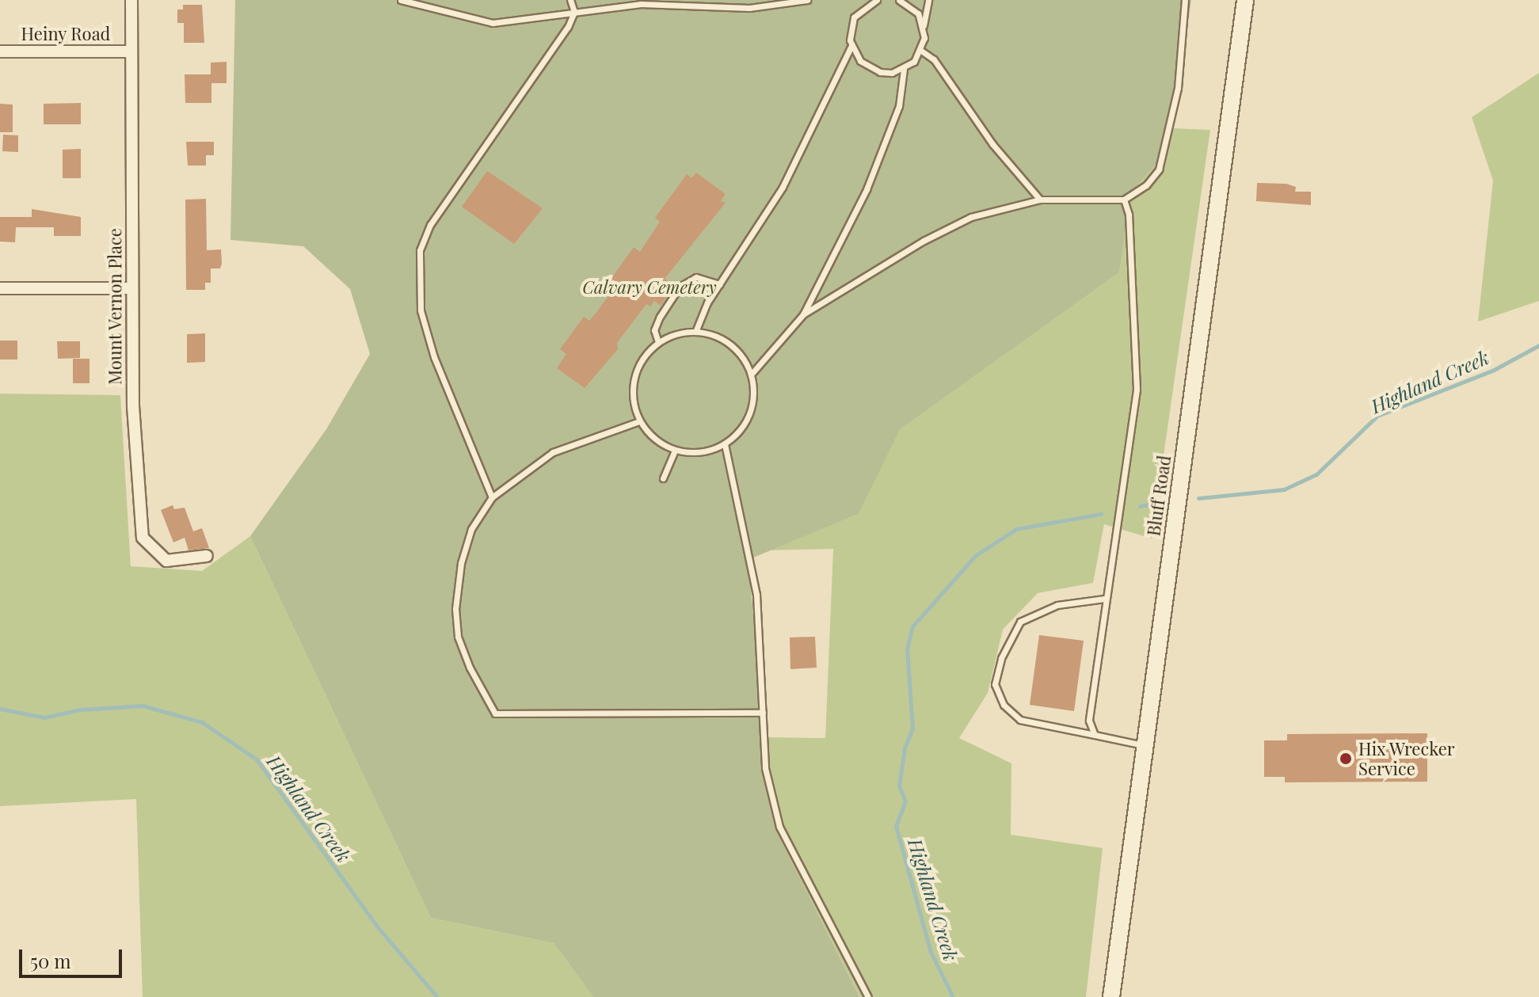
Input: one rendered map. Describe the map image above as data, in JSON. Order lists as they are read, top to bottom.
{
  "streets": {
    "main road": ["Bluff Road"],
    "street": ["Heiny Road", "Mount Vernon Place"]
  },
  "crossings": [
    ["Heiny Road", "Mount Vernon Place"]
  ],
  "water": ["Highland Creek"],
  "parks": ["Calvary Cemetery"],
  "places": ["Hix Wrecker Service"],
  "scale_bar": "50 m"
}
